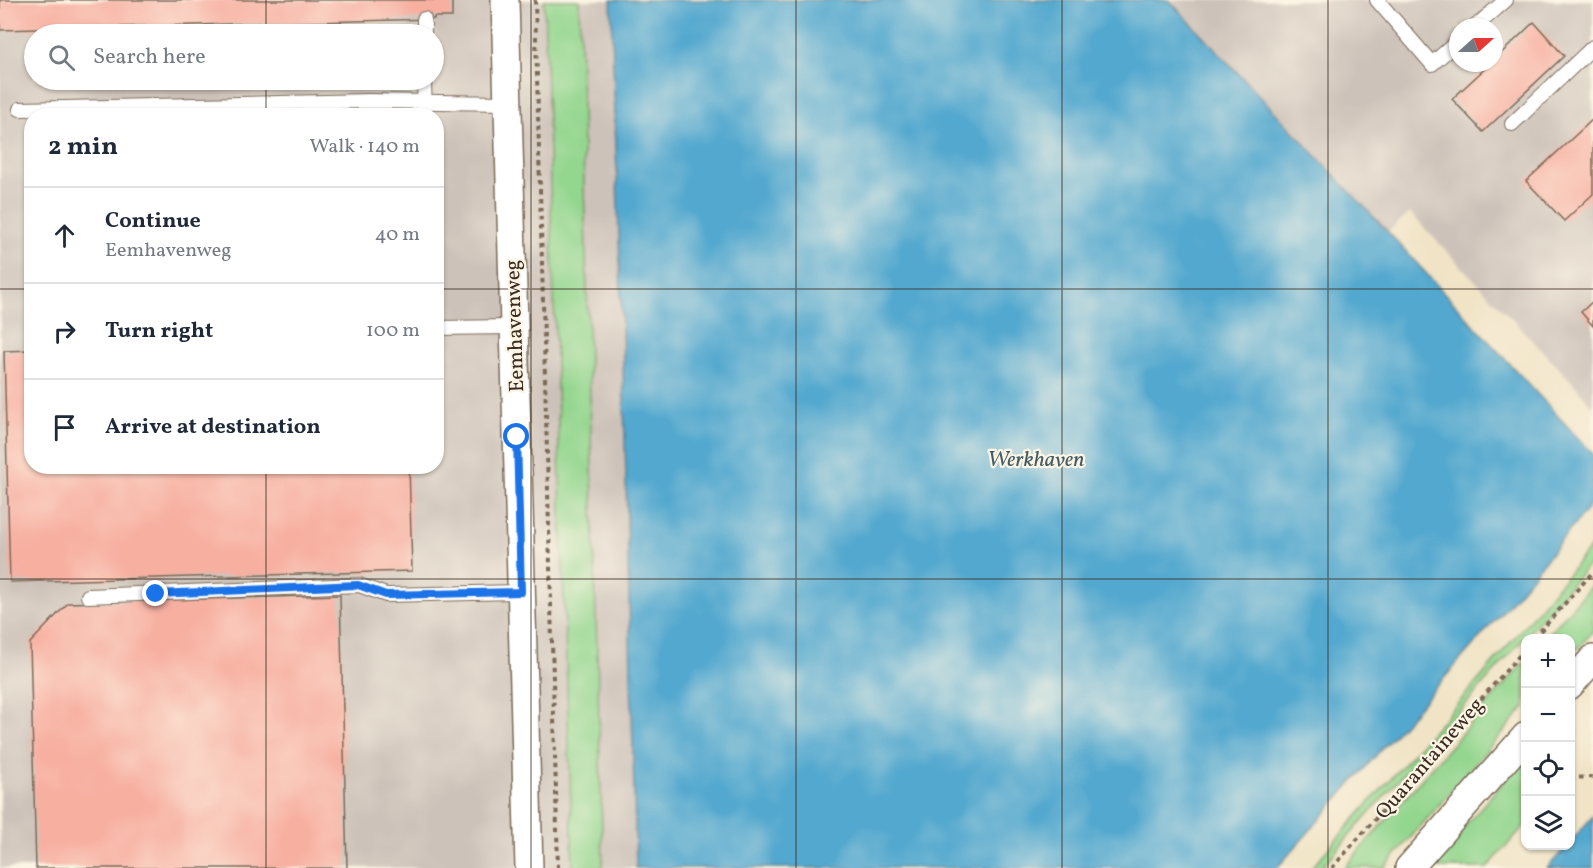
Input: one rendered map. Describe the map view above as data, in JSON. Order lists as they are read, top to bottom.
{
  "streets": {
    "street": ["Eemhavenweg"],
    "path": ["Quarantaineweg"]
  },
  "water": ["Werkhaven"],
  "north": "right",
  "page": {
    "search": "Search here",
    "heading": ["2 min", "Walk · 140 m"],
    "list": [
      ["Continue", "Eemhavenweg", "40 m"],
      ["Turn right", "100 m"],
      "Arrive at destination"
    ],
    "map_buttons": ["+", "−"]
  }
}
